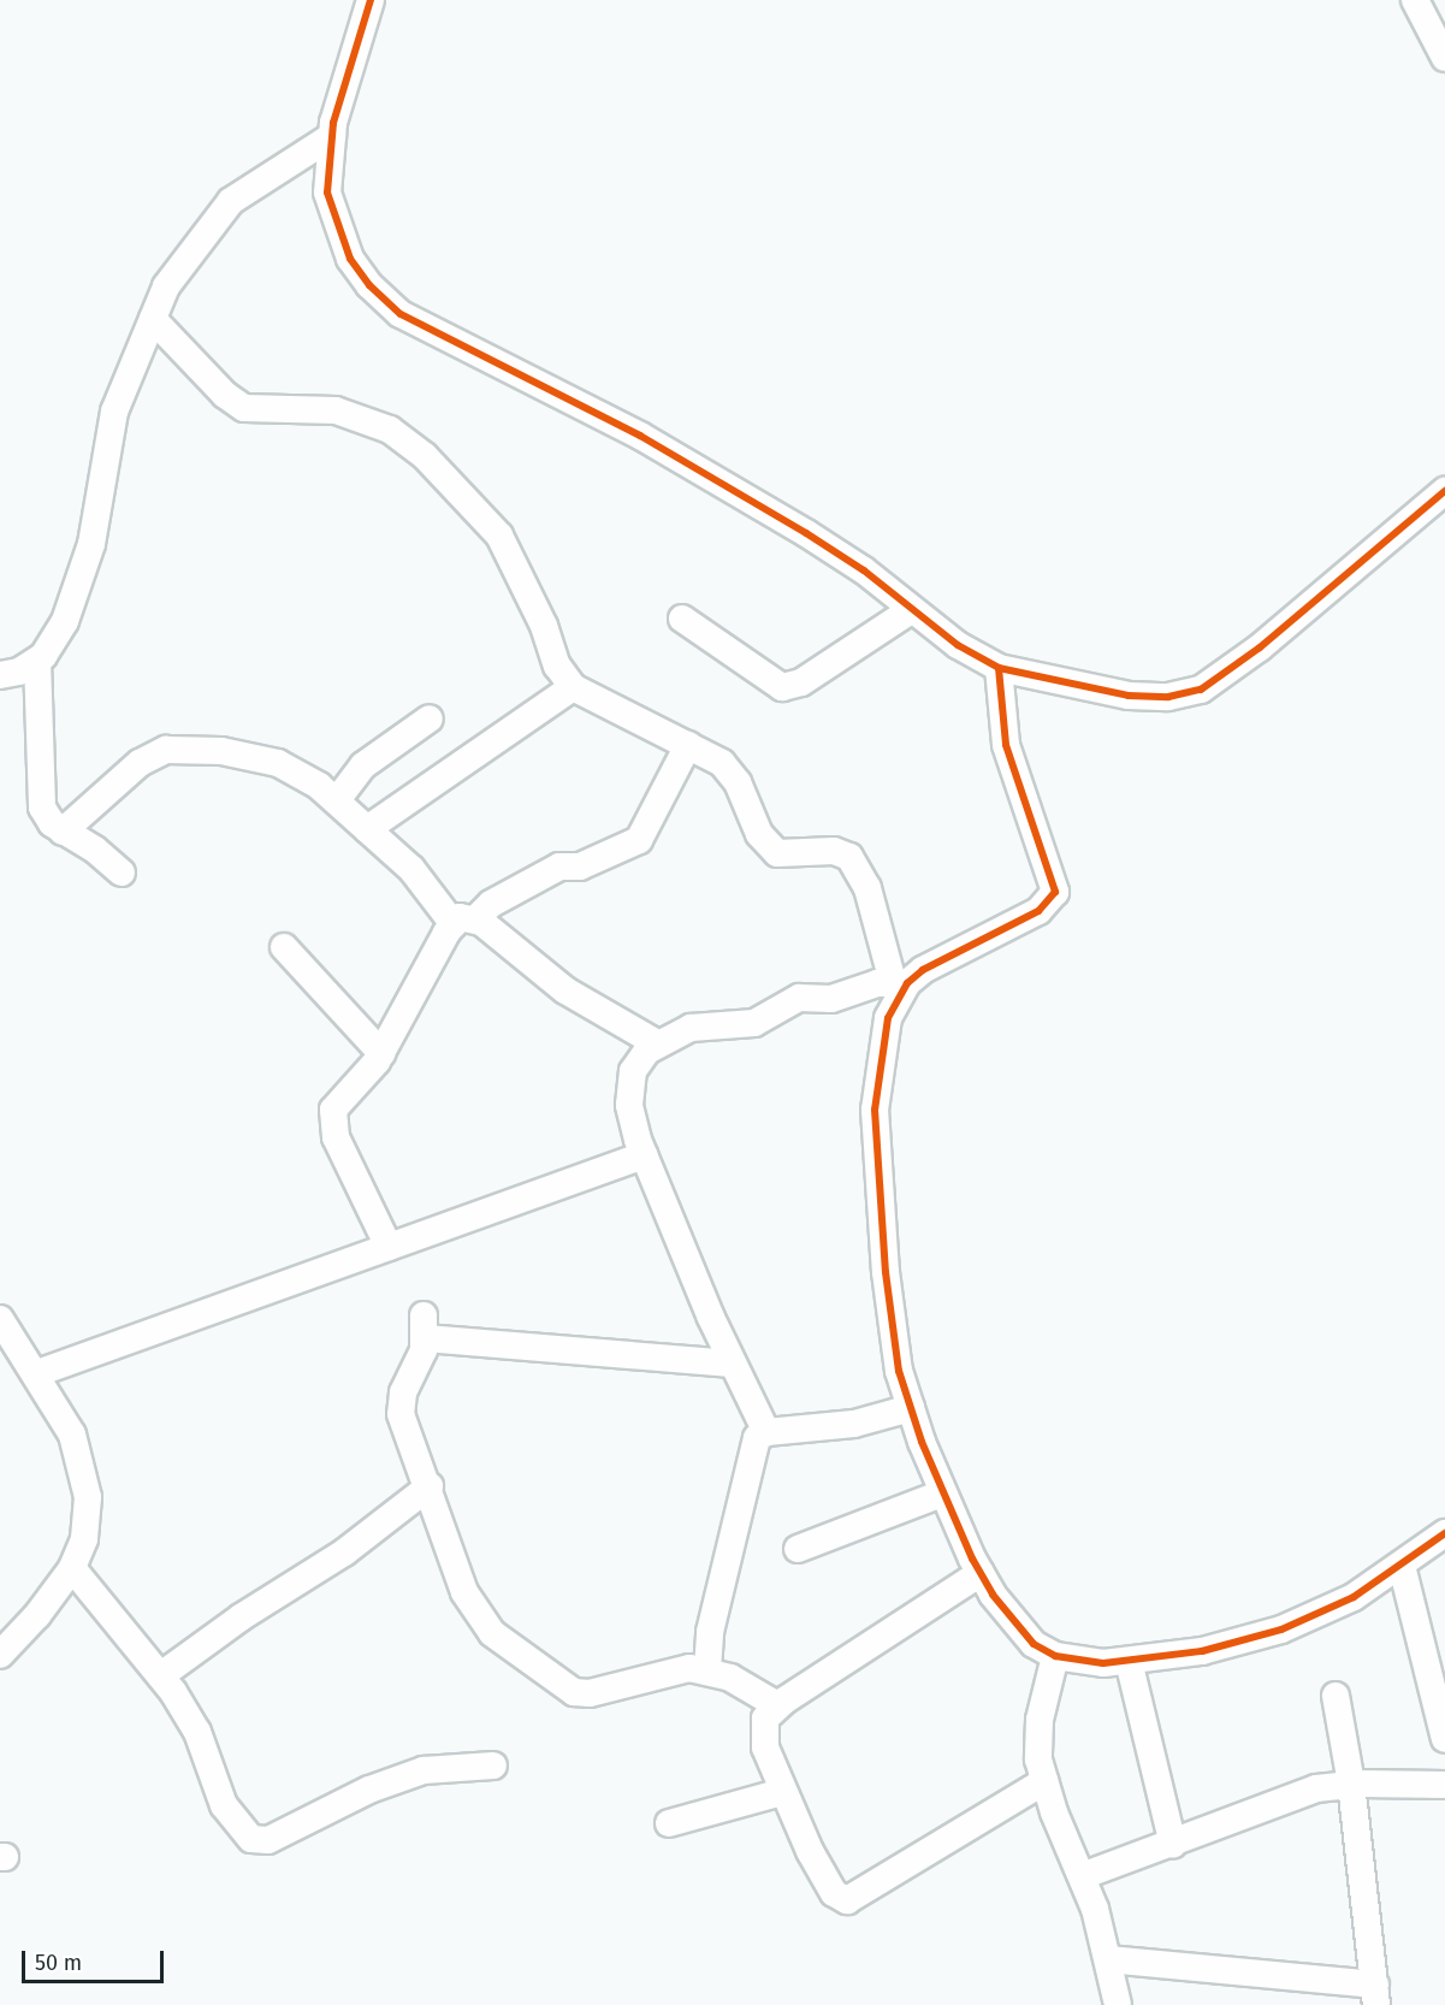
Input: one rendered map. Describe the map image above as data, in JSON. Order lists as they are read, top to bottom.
{
  "scale_bar": "50 m"
}
